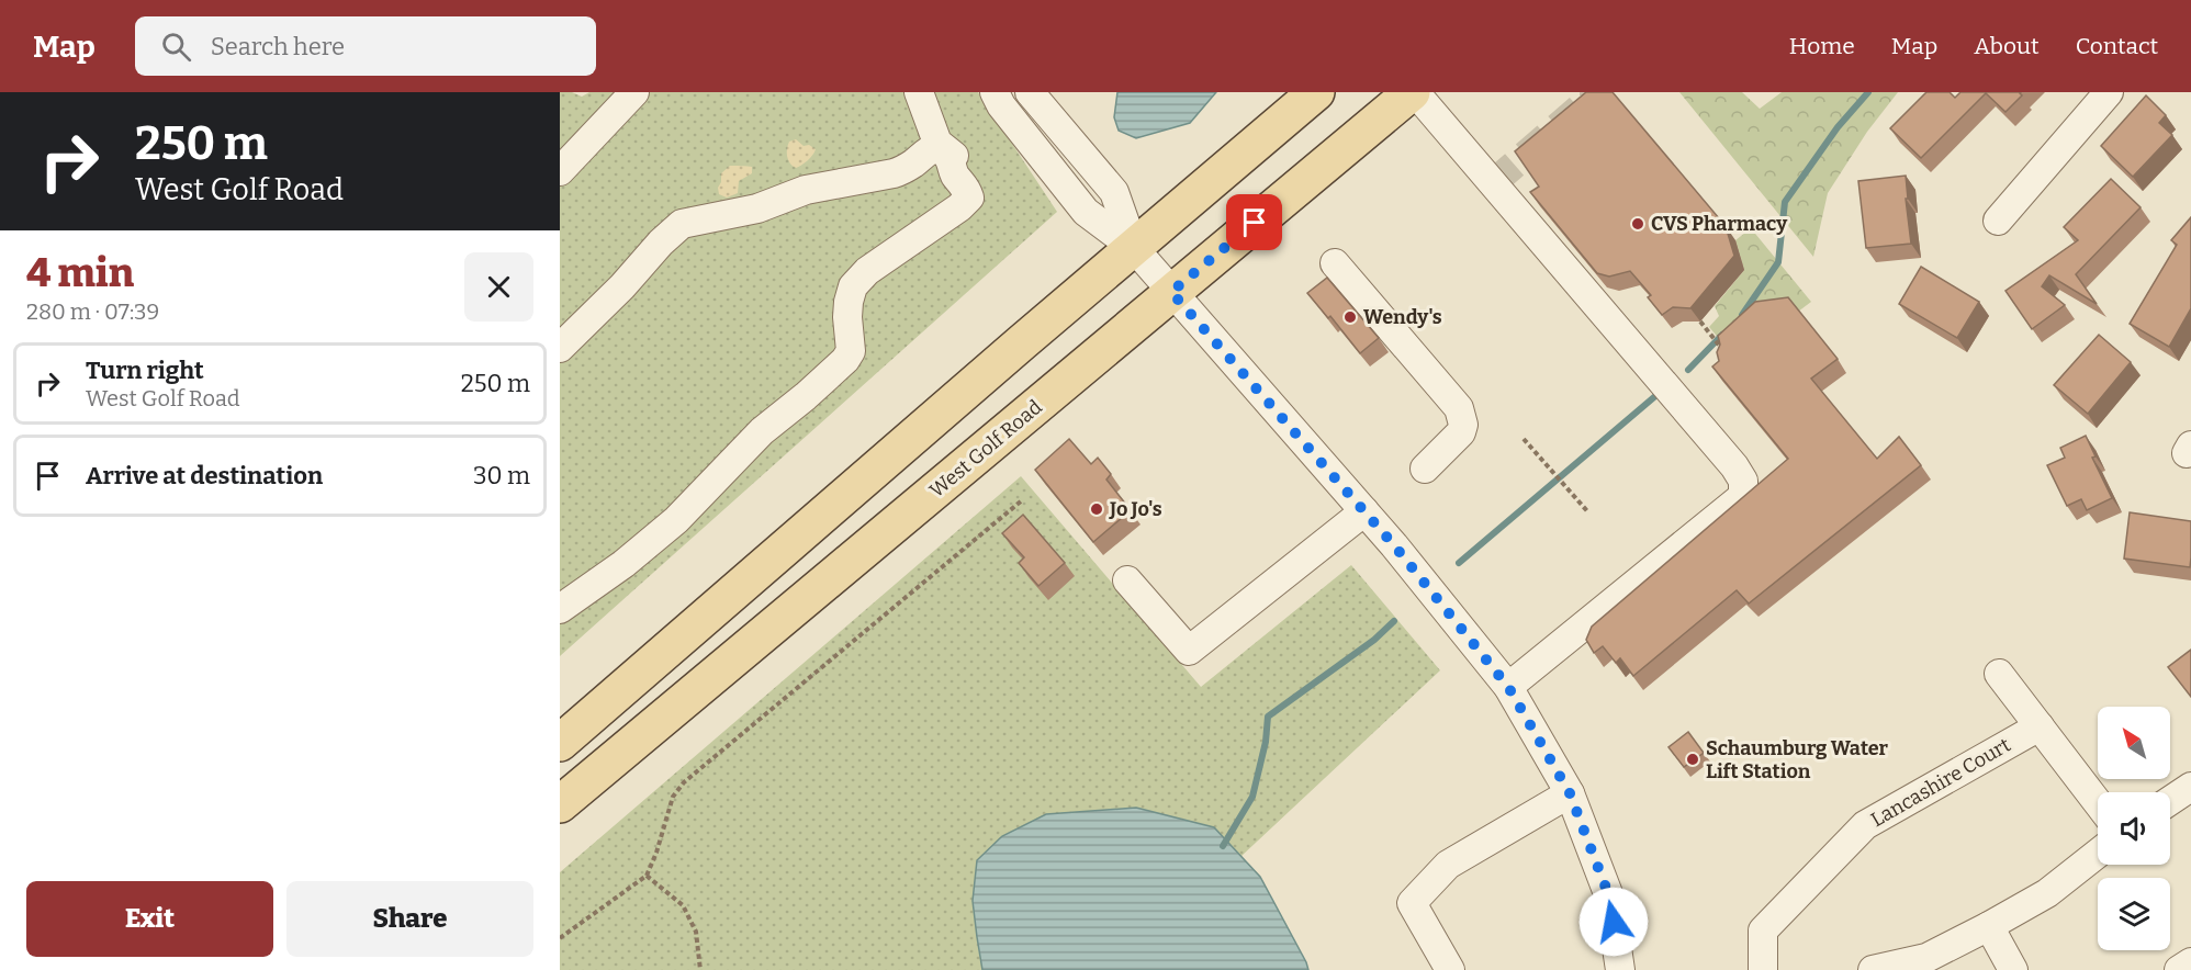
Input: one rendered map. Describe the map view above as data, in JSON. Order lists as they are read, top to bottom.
{
  "streets": {
    "main road": ["West Golf Road"],
    "street": ["Lancashire Court"]
  },
  "places": [
    "CVS Pharmacy",
    "Wendy's",
    "Jo Jo's",
    "Schaumburg Water Lift Station"
  ],
  "north": "top left",
  "page": {
    "header": "Map",
    "search": "Search here",
    "nav": [
      "Home",
      "Map",
      "About",
      "Contact"
    ],
    "turn": ["250 m", "West Golf Road"],
    "heading": ["4 min", "280 m · 07:39"],
    "list": [
      {
        "name": "Turn right",
        "note": "West Golf Road",
        "value": "250 m"
      },
      {
        "name": "Arrive at destination",
        "value": "30 m"
      }
    ],
    "buttons": ["Exit", "Share"]
  }
}
